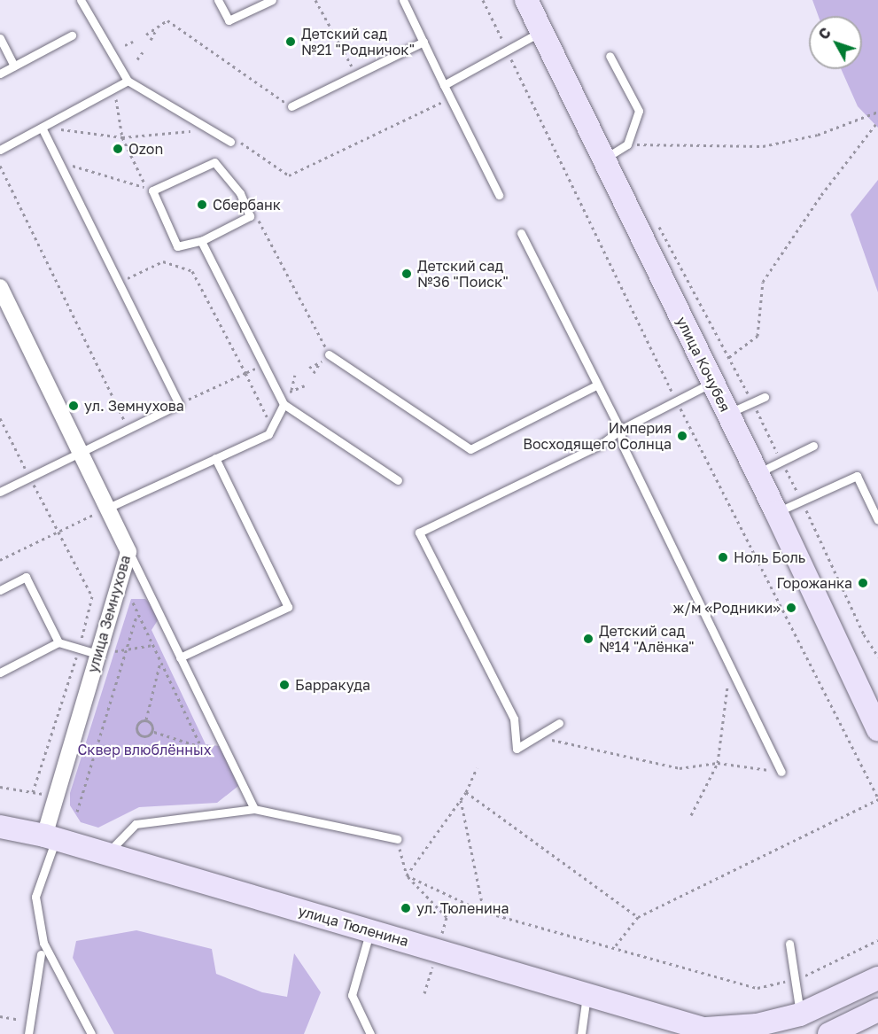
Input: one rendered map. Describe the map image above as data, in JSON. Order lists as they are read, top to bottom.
{
  "streets": {
    "street": ["улица Кочубея", "улица Земнухова", "улица Тюленина"]
  },
  "crossings": [
    ["улица Земнухова", "улица Тюленина"]
  ],
  "parks": ["Сквер влюблённых"],
  "places": [
    "Детский сад №21 \"Родничок\"",
    "Ozon",
    "Сбербанк",
    "Детский сад №36 \"Поиск\"",
    "ул. Земнухова",
    "Империя Восходящего Солнца",
    "Ноль Боль",
    "Горожанка",
    "ж/м «Родники»",
    "Детский сад №14 \"Алёнка\"",
    "Барракуда",
    "ул. Тюленина"
  ],
  "north": "top left"
}
